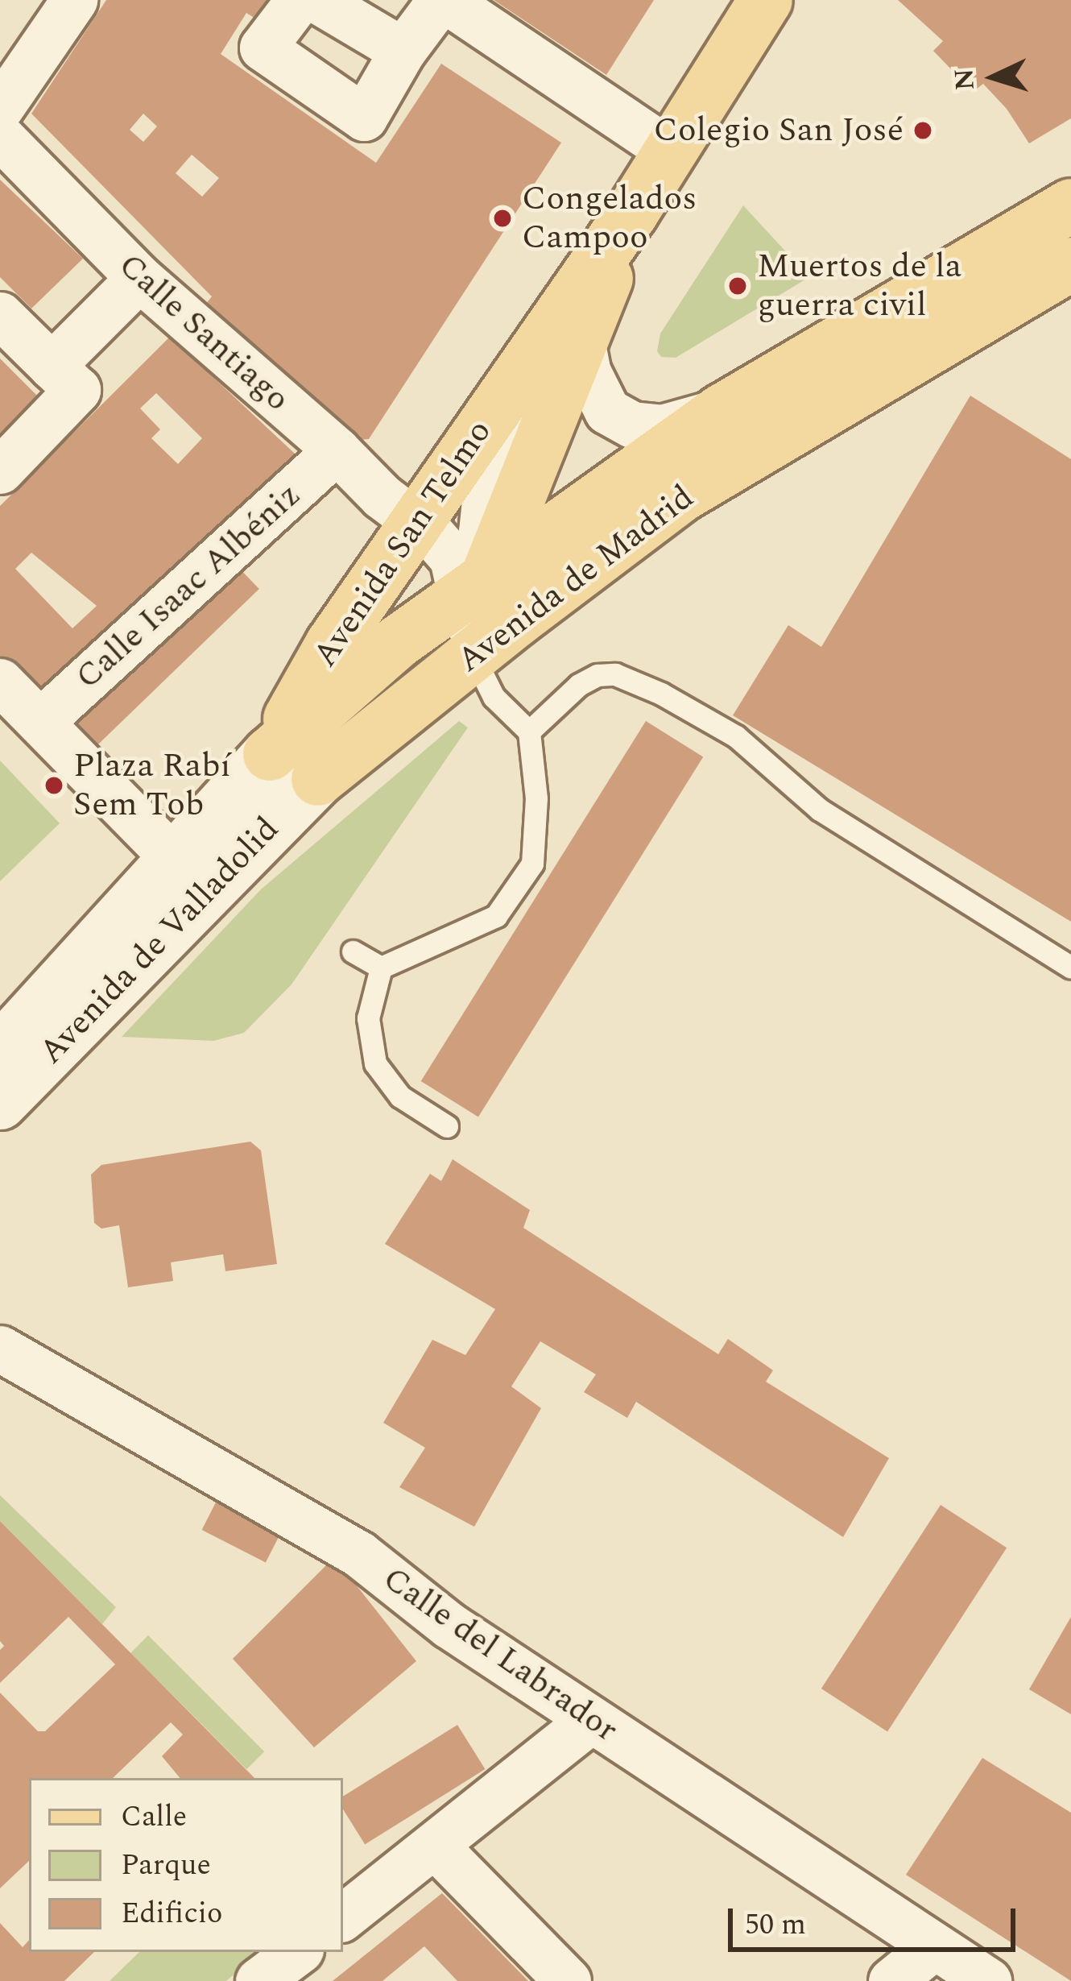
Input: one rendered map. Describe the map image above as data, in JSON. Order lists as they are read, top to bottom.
{
  "streets": {
    "main road": ["Avenida San Telmo", "Avenida de Madrid", "Avenida de Valladolid"],
    "street": ["Calle Santiago", "Calle Isaac Albéniz", "Calle del Labrador"]
  },
  "crossings": [
    ["Calle Santiago", "Avenida San Telmo"],
    ["Calle Santiago", "Avenida de Madrid"],
    ["Calle Santiago", "Calle Isaac Albéniz"],
    ["Avenida San Telmo", "Avenida de Madrid"],
    ["Avenida San Telmo", "Avenida de Valladolid"],
    ["Avenida de Madrid", "Avenida de Valladolid"]
  ],
  "places": [
    "Colegio San José",
    "Congelados Campoo",
    "Muertos de la guerra civil",
    "Plaza Rabí Sem Tob"
  ],
  "legend": ["Calle", "Parque", "Edificio"],
  "scale_bar": "50 m",
  "north": "left"
}
